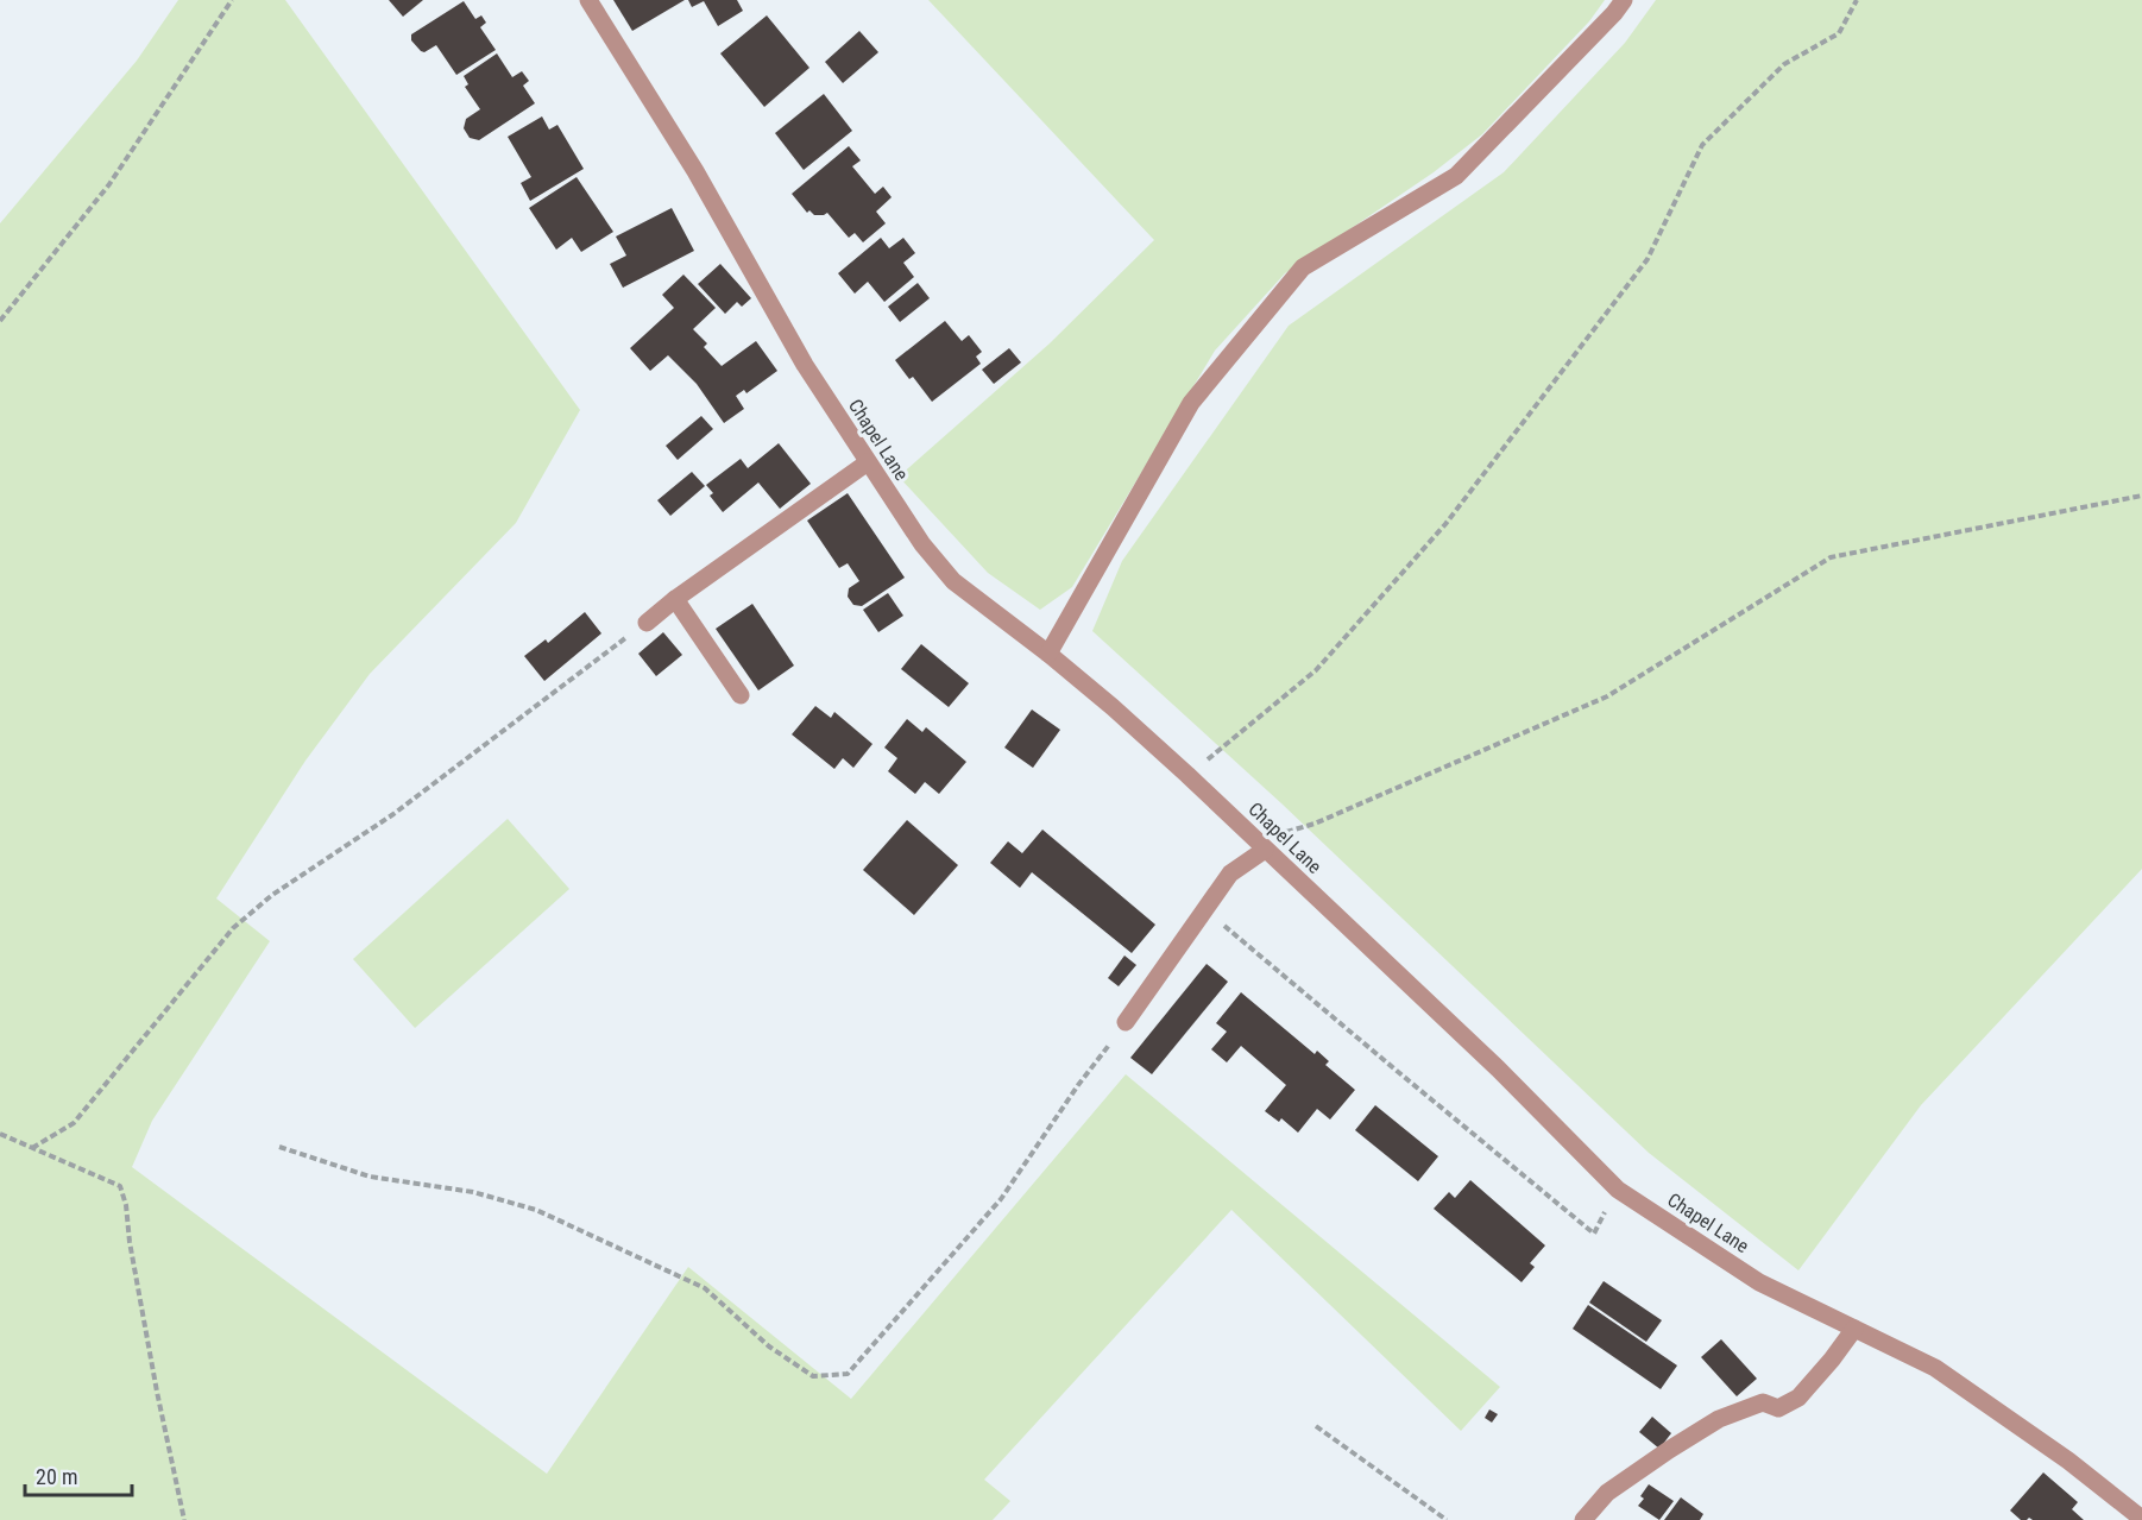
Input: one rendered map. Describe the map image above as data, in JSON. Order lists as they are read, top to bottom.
{
  "streets": {
    "street": ["Chapel Lane"]
  },
  "scale_bar": "20 m"
}
